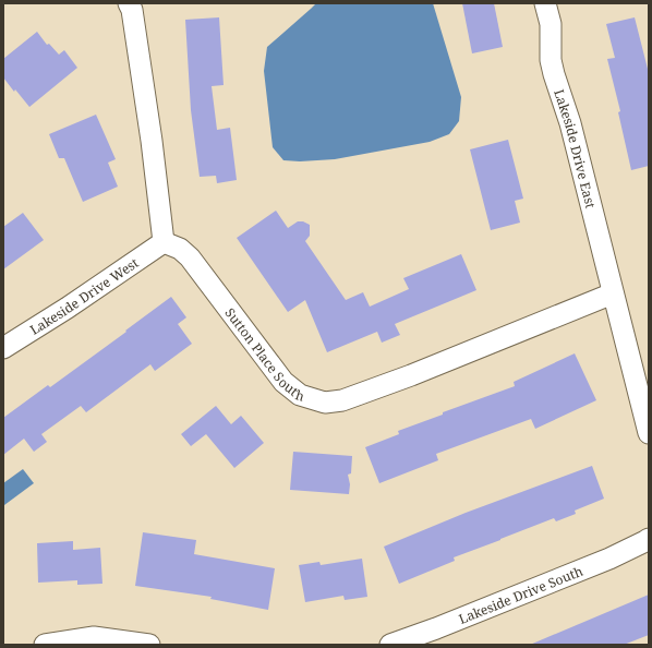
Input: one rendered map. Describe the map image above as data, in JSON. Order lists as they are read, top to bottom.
{
  "streets": {
    "street": [
      "Lakeside Drive East",
      "Lakeside Drive West",
      "Sutton Place South",
      "Lakeside Drive South"
    ]
  },
  "crossings": [
    ["Lakeside Drive East", "Sutton Place South"],
    ["Lakeside Drive West", "Sutton Place South"]
  ]
}
